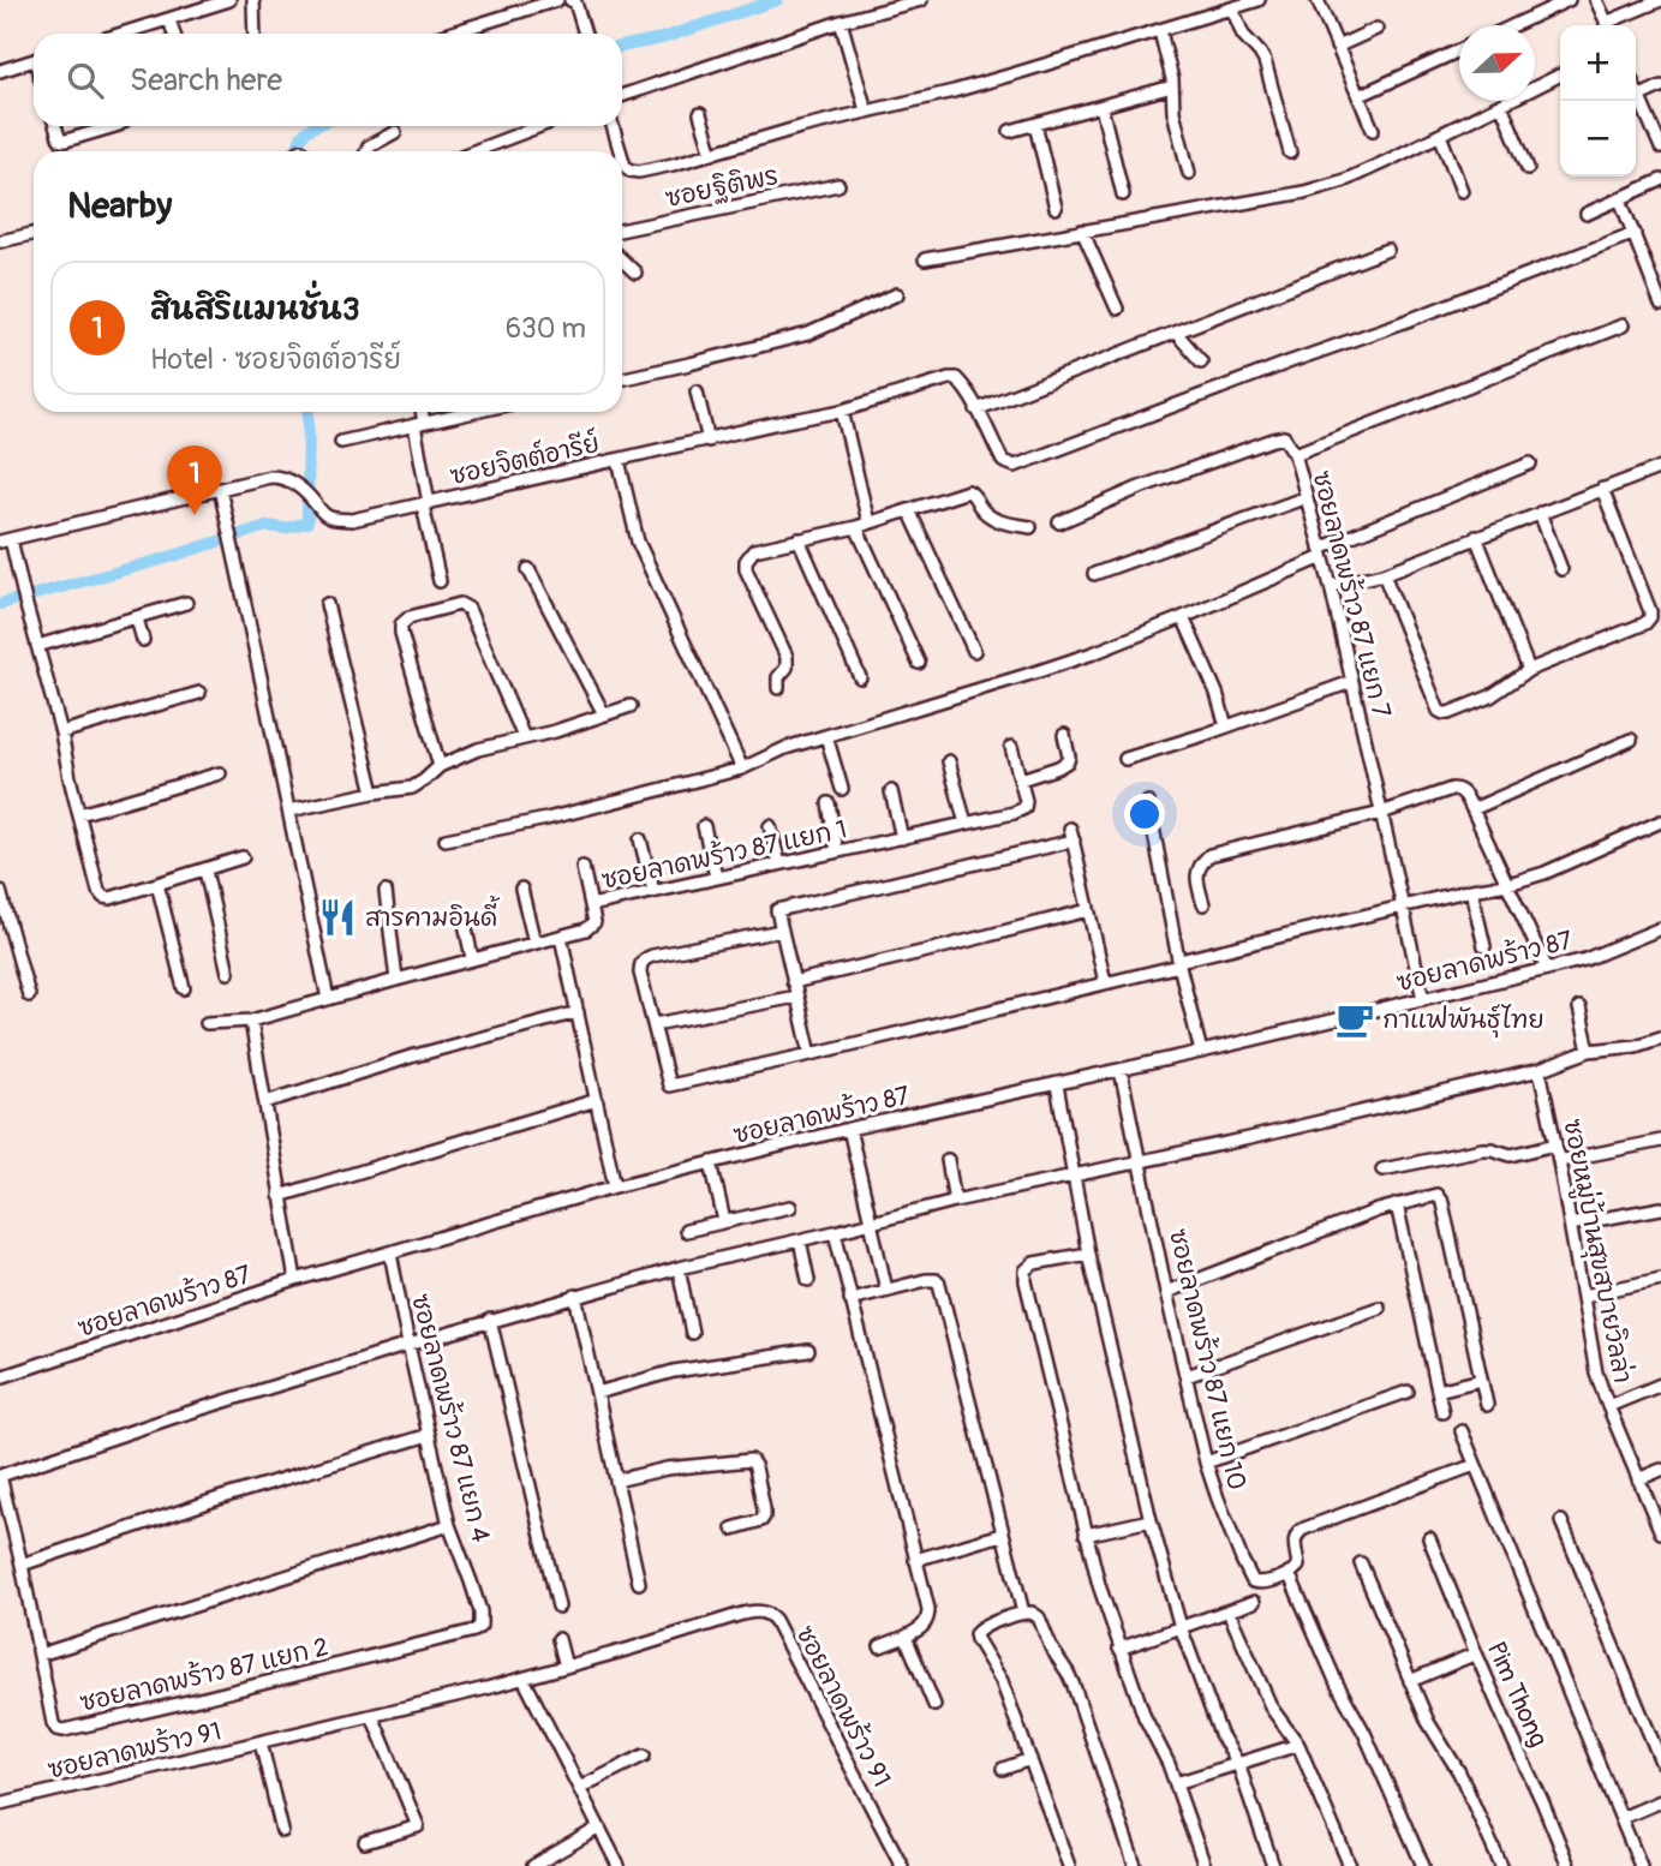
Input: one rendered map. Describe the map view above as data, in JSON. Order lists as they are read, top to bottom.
{
  "streets": {
    "street": [
      "ซอยฐิติพร",
      "ซอยจิตต์อารีย์",
      "ซอยลาดพร้าว 87 แยก 7",
      "ซอยลาดพร้าว 87 แยก 1",
      "ซอยลาดพร้าว 87",
      "ซอยหมู่บ้านสุขสบายวิลล่า",
      "ซอยลาดพร้าว 87 แยก 10",
      "ซอยลาดพร้าว 87 แยก 4",
      "ซอยลาดพร้าว 87 แยก 2",
      "Pim Thong",
      "ซอยลาดพร้าว 91"
    ]
  },
  "crossings": [
    ["ซอยลาดพร้าว 87 แยก 7", "ซอยลาดพร้าว 87"],
    ["ซอยลาดพร้าว 87", "ซอยลาดพร้าว 87 แยก 10"],
    ["ซอยลาดพร้าว 87", "ซอยลาดพร้าว 87 แยก 4"],
    ["ซอยลาดพร้าว 87 แยก 4", "ซอยลาดพร้าว 87 แยก 2"]
  ],
  "places": {
    "restaurant": ["สารคามอินดี้"],
    "cafe": ["กาแฟพันธ์ุไทย"]
  },
  "north": "right",
  "page": {
    "map_buttons": ["+", "−"],
    "search": "Search here",
    "heading": "Nearby",
    "list": [
      {
        "mark": "1",
        "name": "สินสิริแมนชั่น3",
        "note": "Hotel · ซอยจิตต์อารีย์",
        "value": "630 m"
      }
    ],
    "pins": "1"
  }
}
